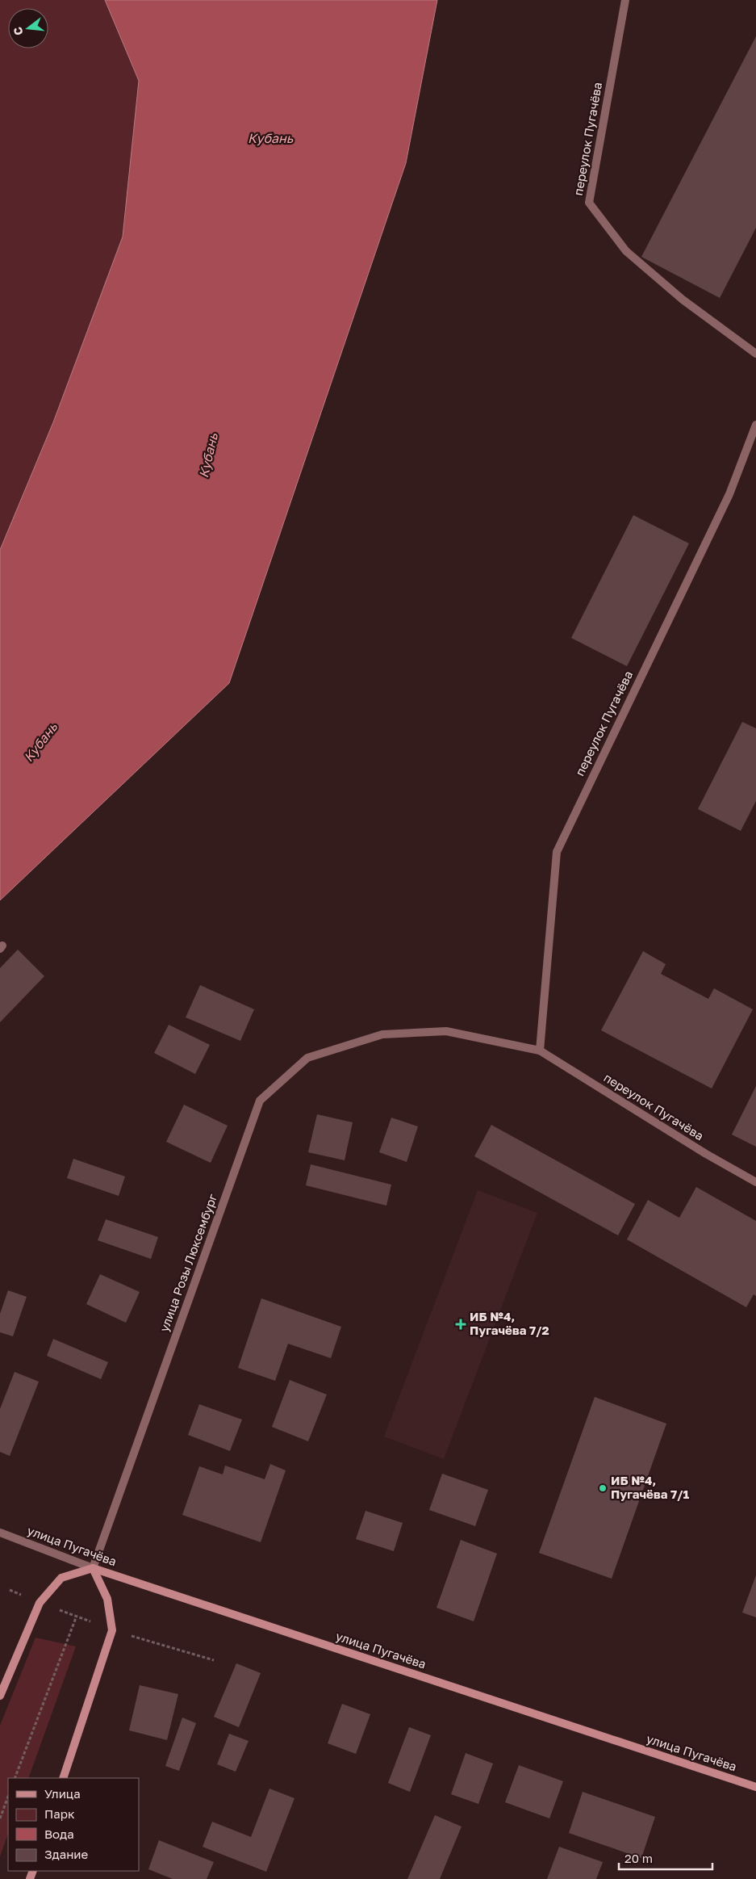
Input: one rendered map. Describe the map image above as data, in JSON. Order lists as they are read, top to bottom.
{
  "streets": {
    "main road": ["улица Пугачёва"],
    "street": ["переулок Пугачёва", "улица Розы Люксембург"]
  },
  "crossings": [
    ["переулок Пугачёва", "улица Розы Люксембург"],
    ["улица Розы Люксембург", "улица Пугачёва"]
  ],
  "water": ["Кубань"],
  "places": {
    "health": ["ИБ №4, Пугачёва 7/2"],
    "other": ["ИБ №4, Пугачёва 7/1"]
  },
  "legend": [
    "Улица",
    "Парк",
    "Вода",
    "Здание"
  ],
  "scale_bar": "20 m",
  "north": "left"
}
